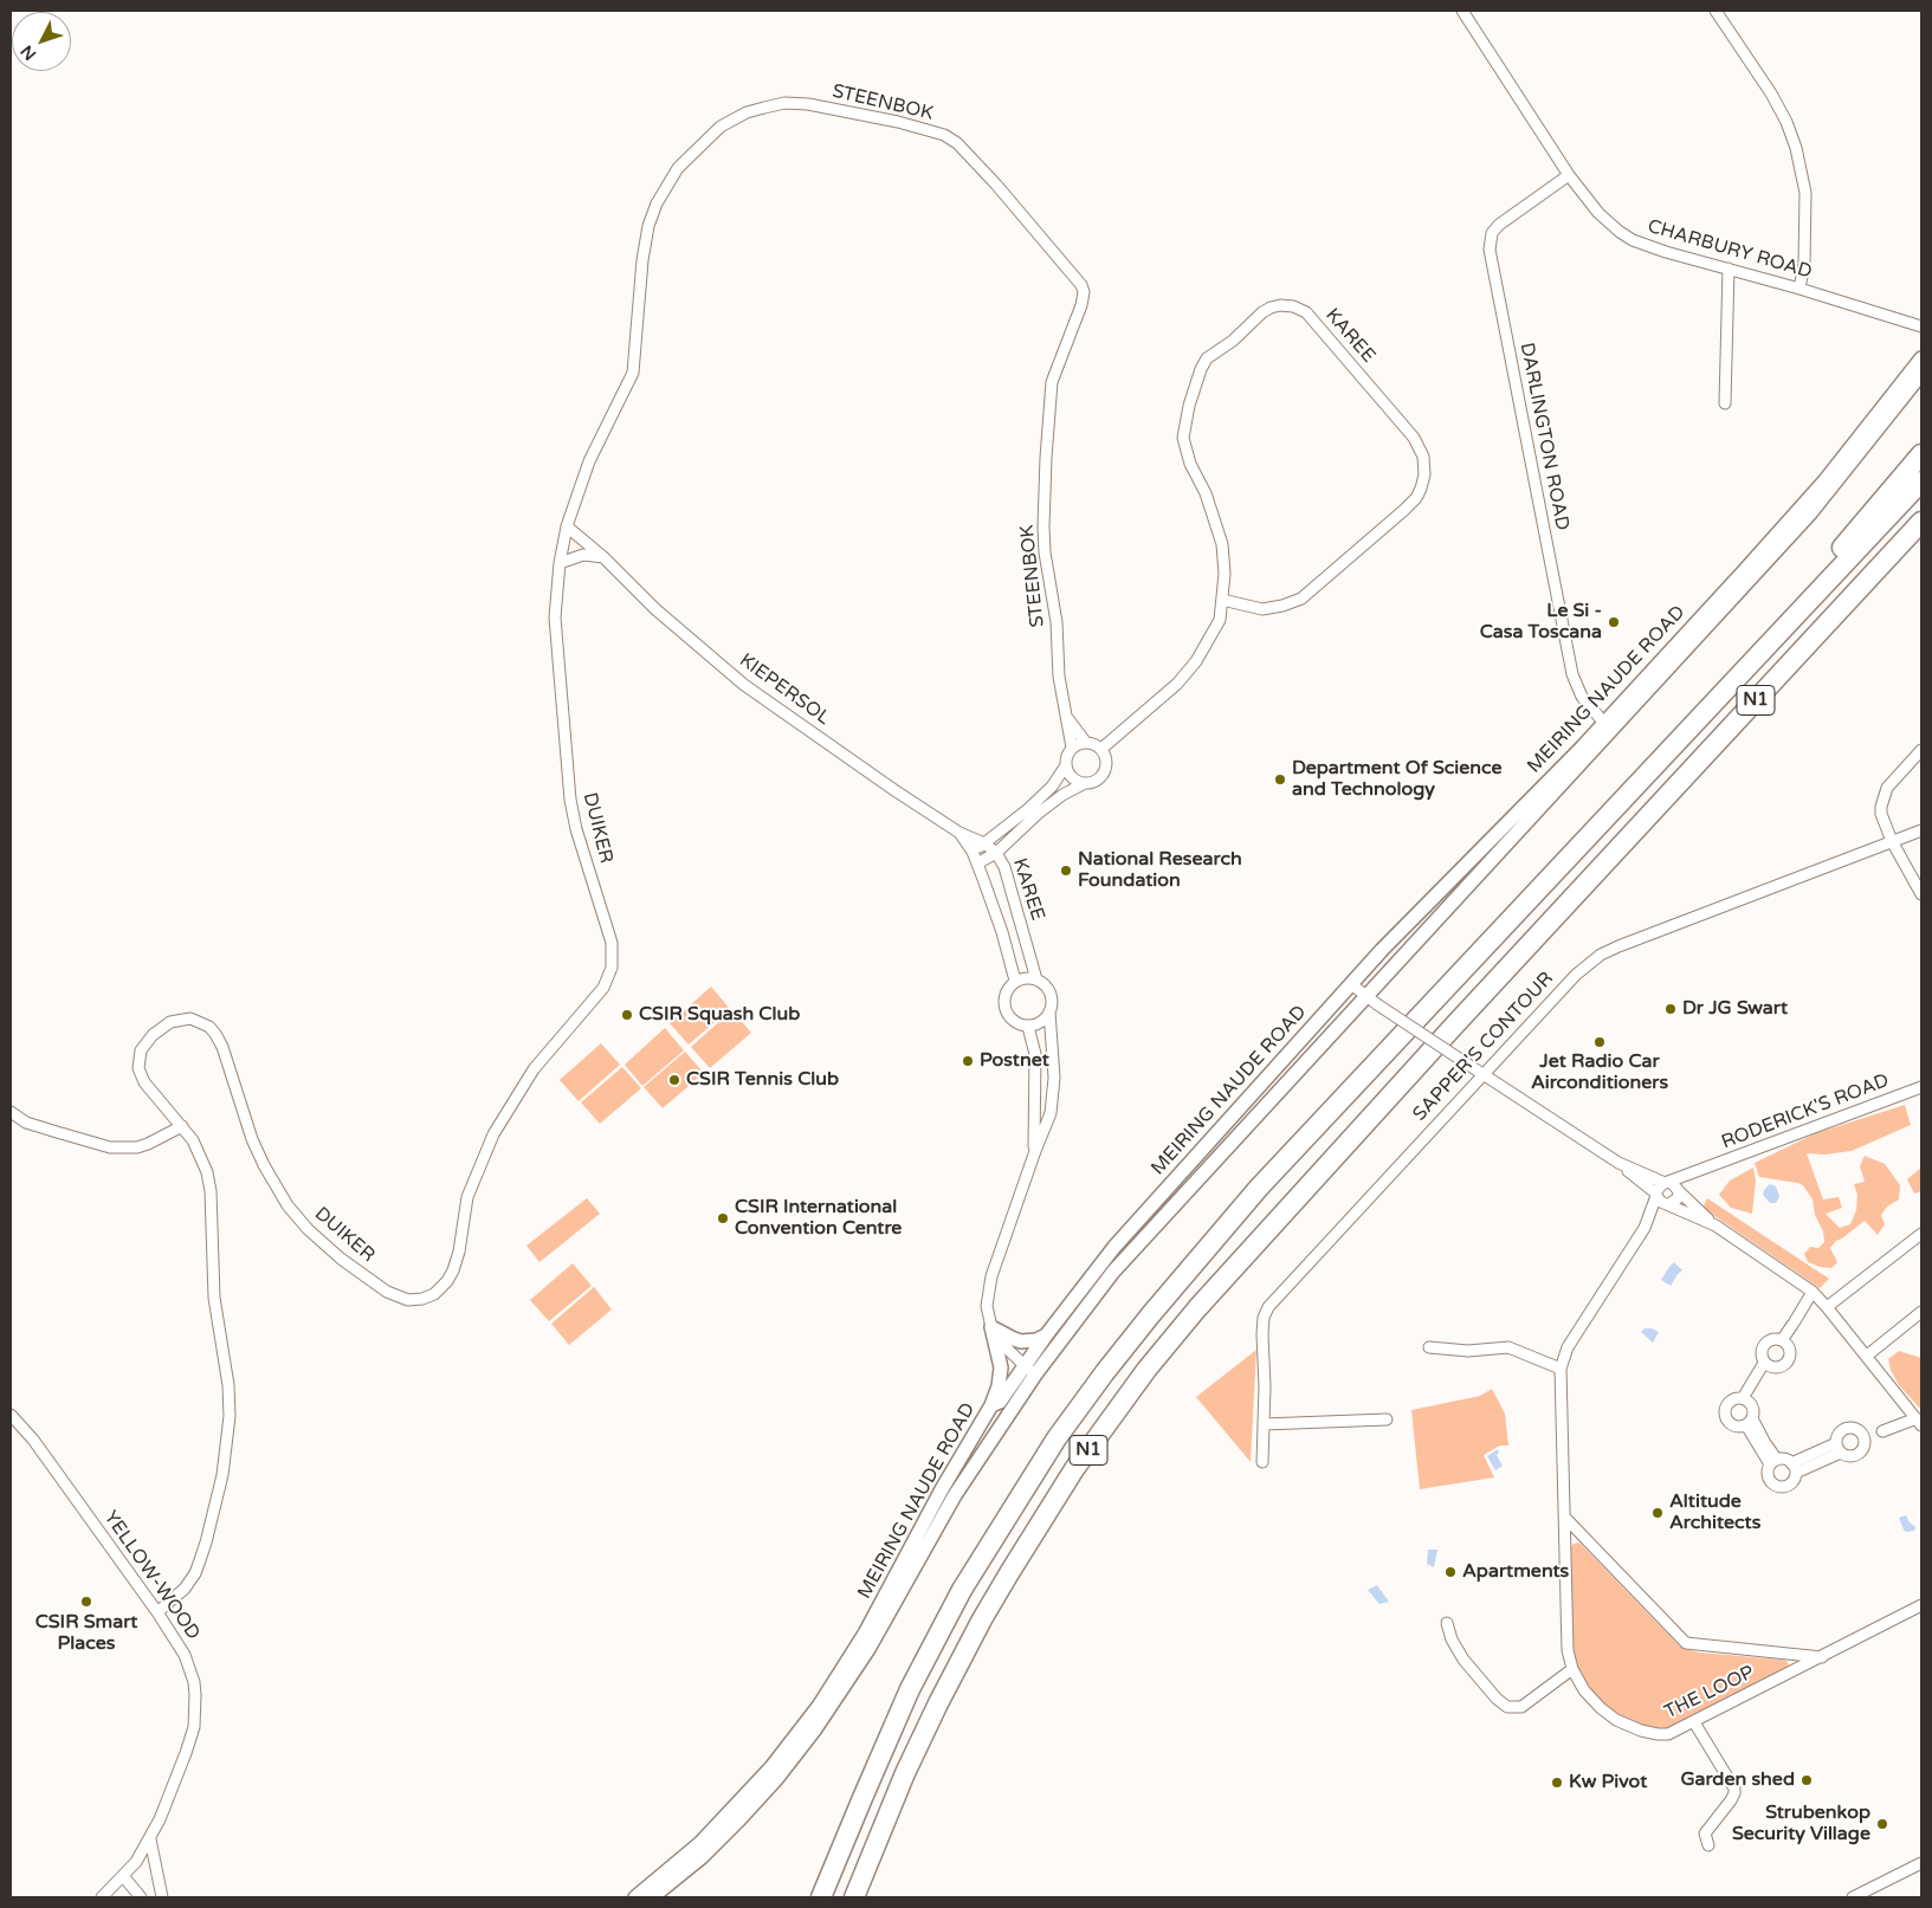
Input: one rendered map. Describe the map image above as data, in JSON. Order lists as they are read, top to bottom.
{
  "streets": {
    "highway": ["N1"],
    "street": [
      "STEENBOK",
      "CHARBURY ROAD",
      "KAREE",
      "DARLINGTON ROAD",
      "KIEPERSOL",
      "MEIRING NAUDE ROAD",
      "DUIKER",
      "SAPPER'S CONTOUR",
      "RODERICK'S ROAD",
      "YELLOW-WOOD",
      "THE LOOP"
    ]
  },
  "crossings": [
    ["STEENBOK", "KIEPERSOL"],
    ["STEENBOK", "DUIKER"],
    ["CHARBURY ROAD", "DARLINGTON ROAD"],
    ["KAREE", "KIEPERSOL"],
    ["DARLINGTON ROAD", "MEIRING NAUDE ROAD"],
    ["KIEPERSOL", "DUIKER"],
    ["DUIKER", "YELLOW-WOOD"],
    ["RODERICK'S ROAD", "THE LOOP"]
  ],
  "places": [
    "Le Si - Casa Toscana",
    "Department Of Science and Technology",
    "National Research Foundation",
    "Dr JG Swart",
    "CSIR Squash Club",
    "Jet Radio Car Airconditioners",
    "Postnet",
    "CSIR Tennis Club",
    "CSIR International Convention Centre",
    "Altitude Architects",
    "Apartments",
    "CSIR Smart Places",
    "Garden shed",
    "Kw Pivot",
    "Strubenkop Security Village"
  ],
  "north": "bottom left"
}
